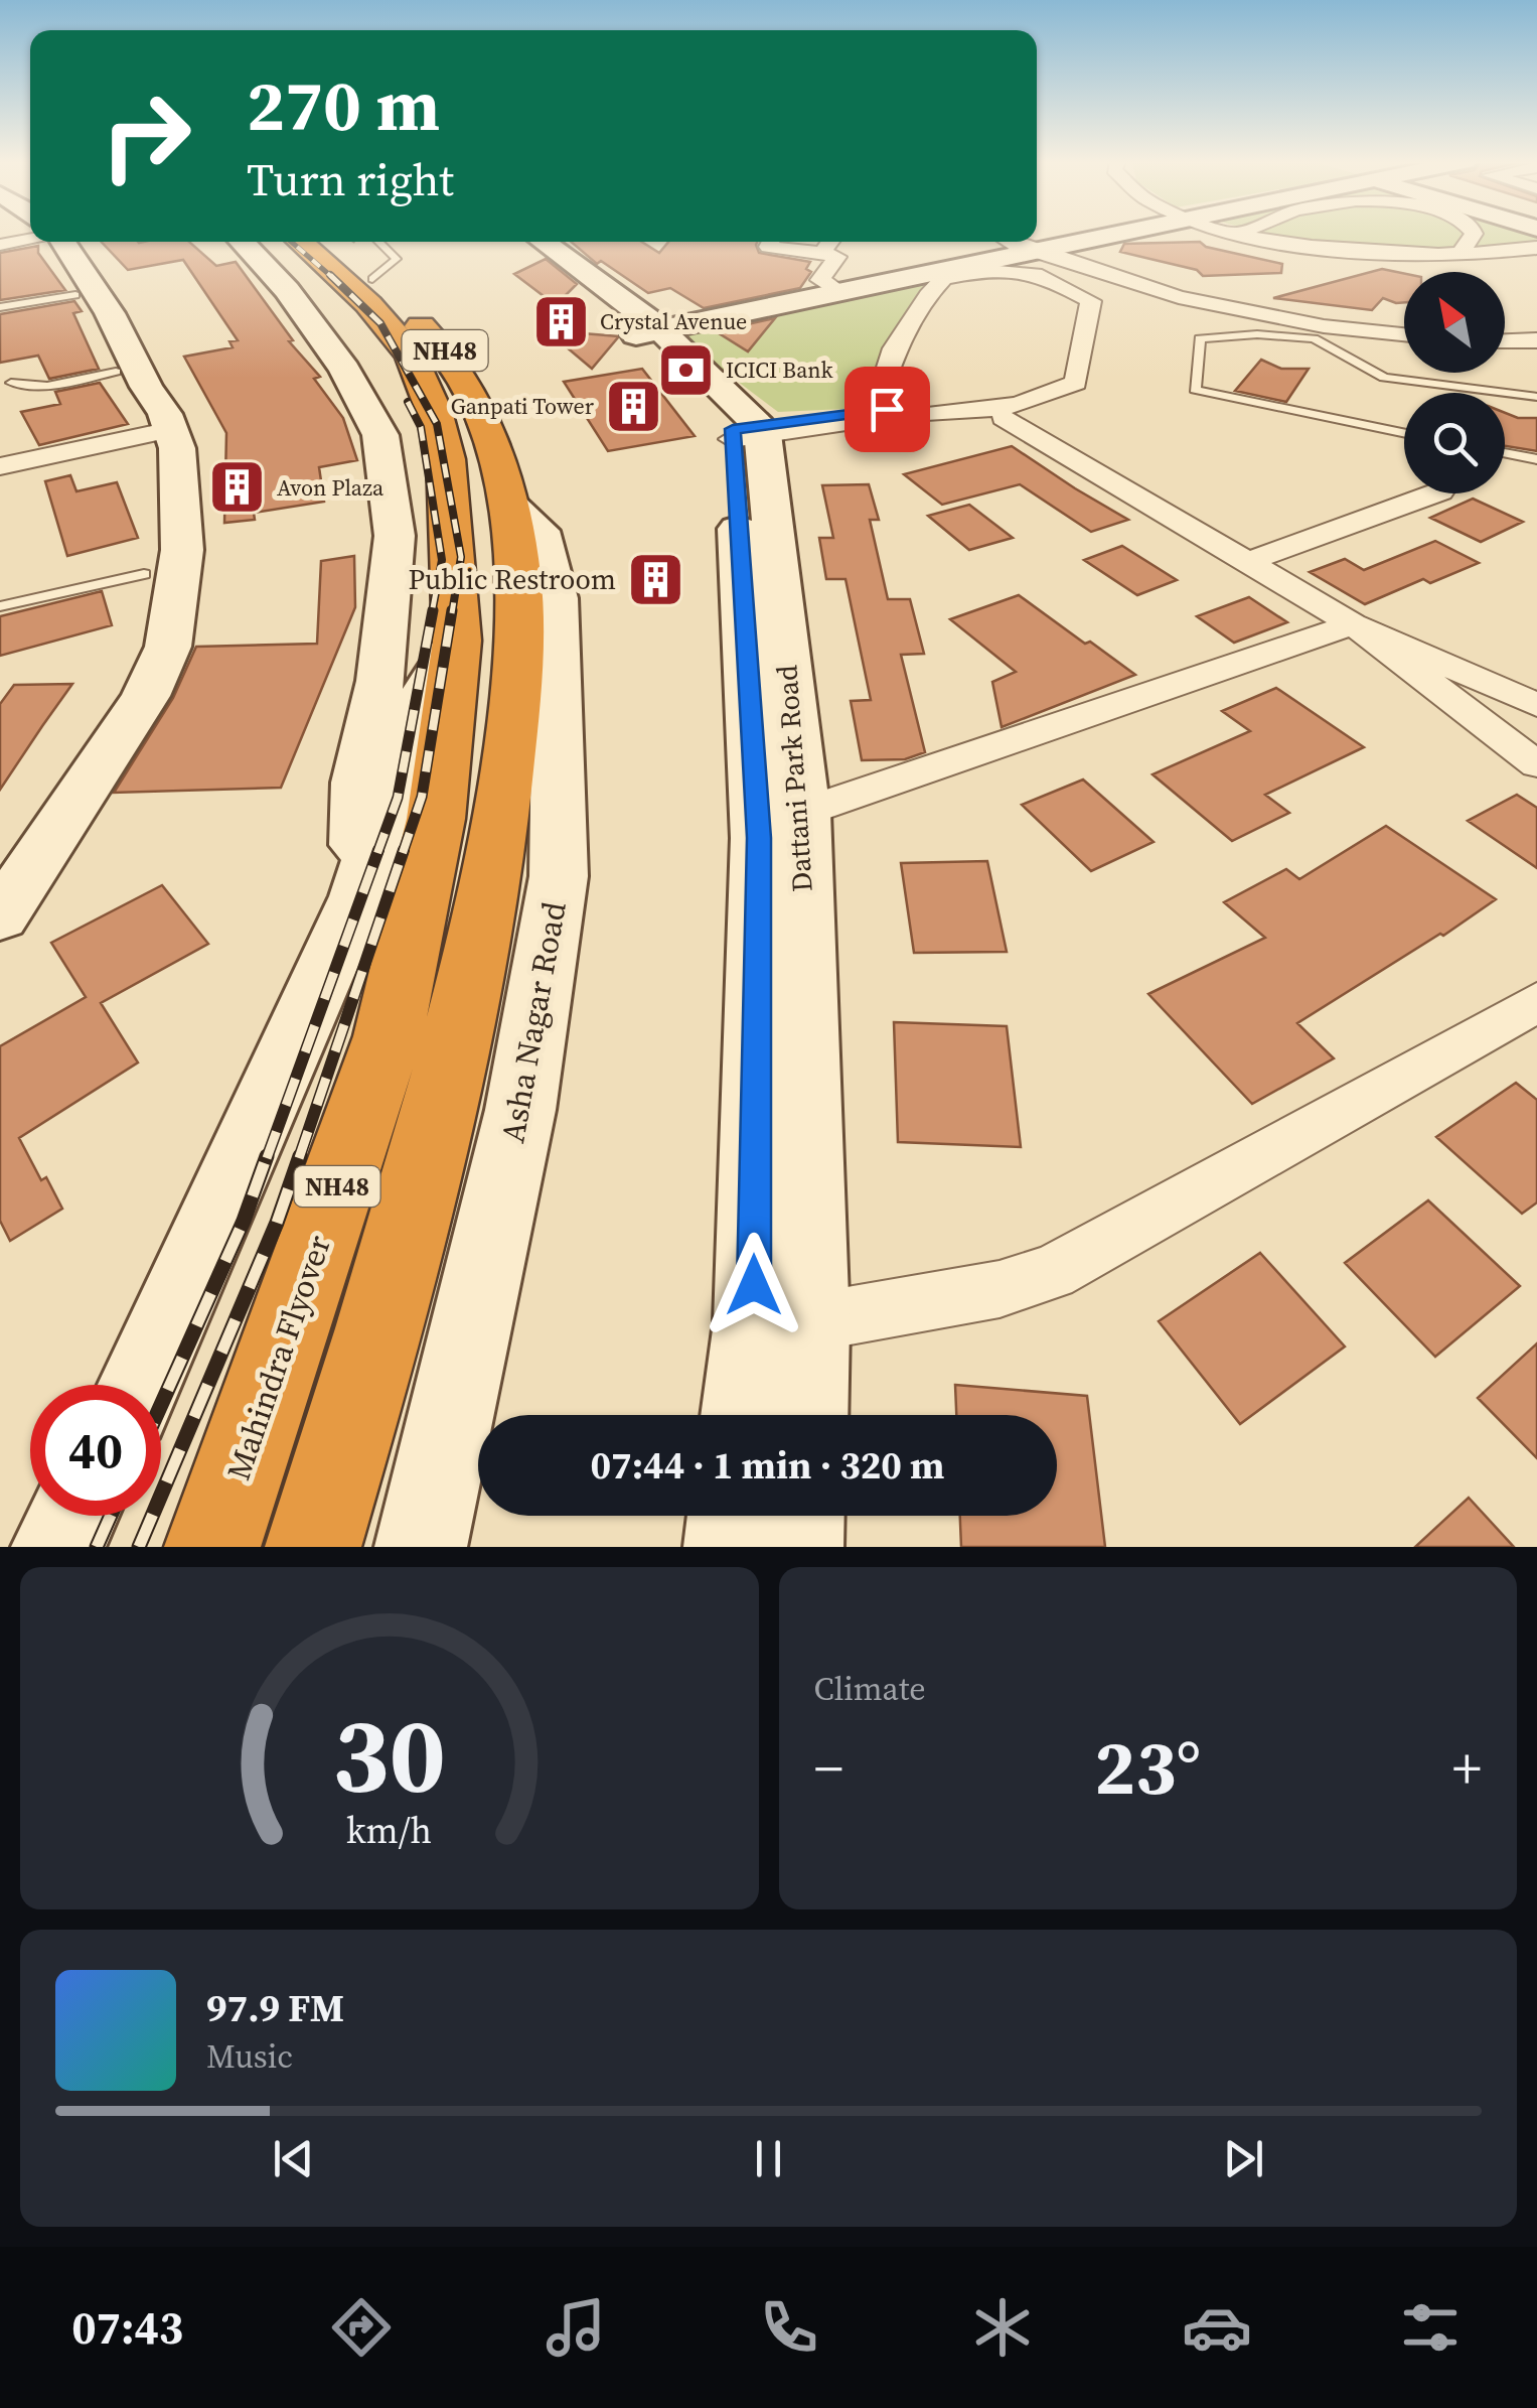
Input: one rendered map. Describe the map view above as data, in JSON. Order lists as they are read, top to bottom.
{
  "streets": {
    "highway": ["NH48", "Mahindra Flyover"],
    "street": ["Dattani Park Road", "Asha Nagar Road"]
  },
  "crossings": [
    ["NH48", "Asha Nagar Road"],
    ["NH48", "Mahindra Flyover"]
  ],
  "places": {
    "building": [
      "Crystal Avenue",
      "Ganpati Tower",
      "Avon Plaza",
      "Public Restroom"
    ],
    "bank": ["ICICI Bank"]
  },
  "north": "top left",
  "page": {
    "turn": ["270 m", "Turn right"],
    "limit": "40",
    "trip": "07:44 · 1 min · 320 m",
    "tile": "Climate",
    "heat": ["−", "23°", "+"],
    "song": ["97.9 FM", "Music"],
    "tabs": "07:43",
    "gauge": ["30", "km/h"]
  }
}
